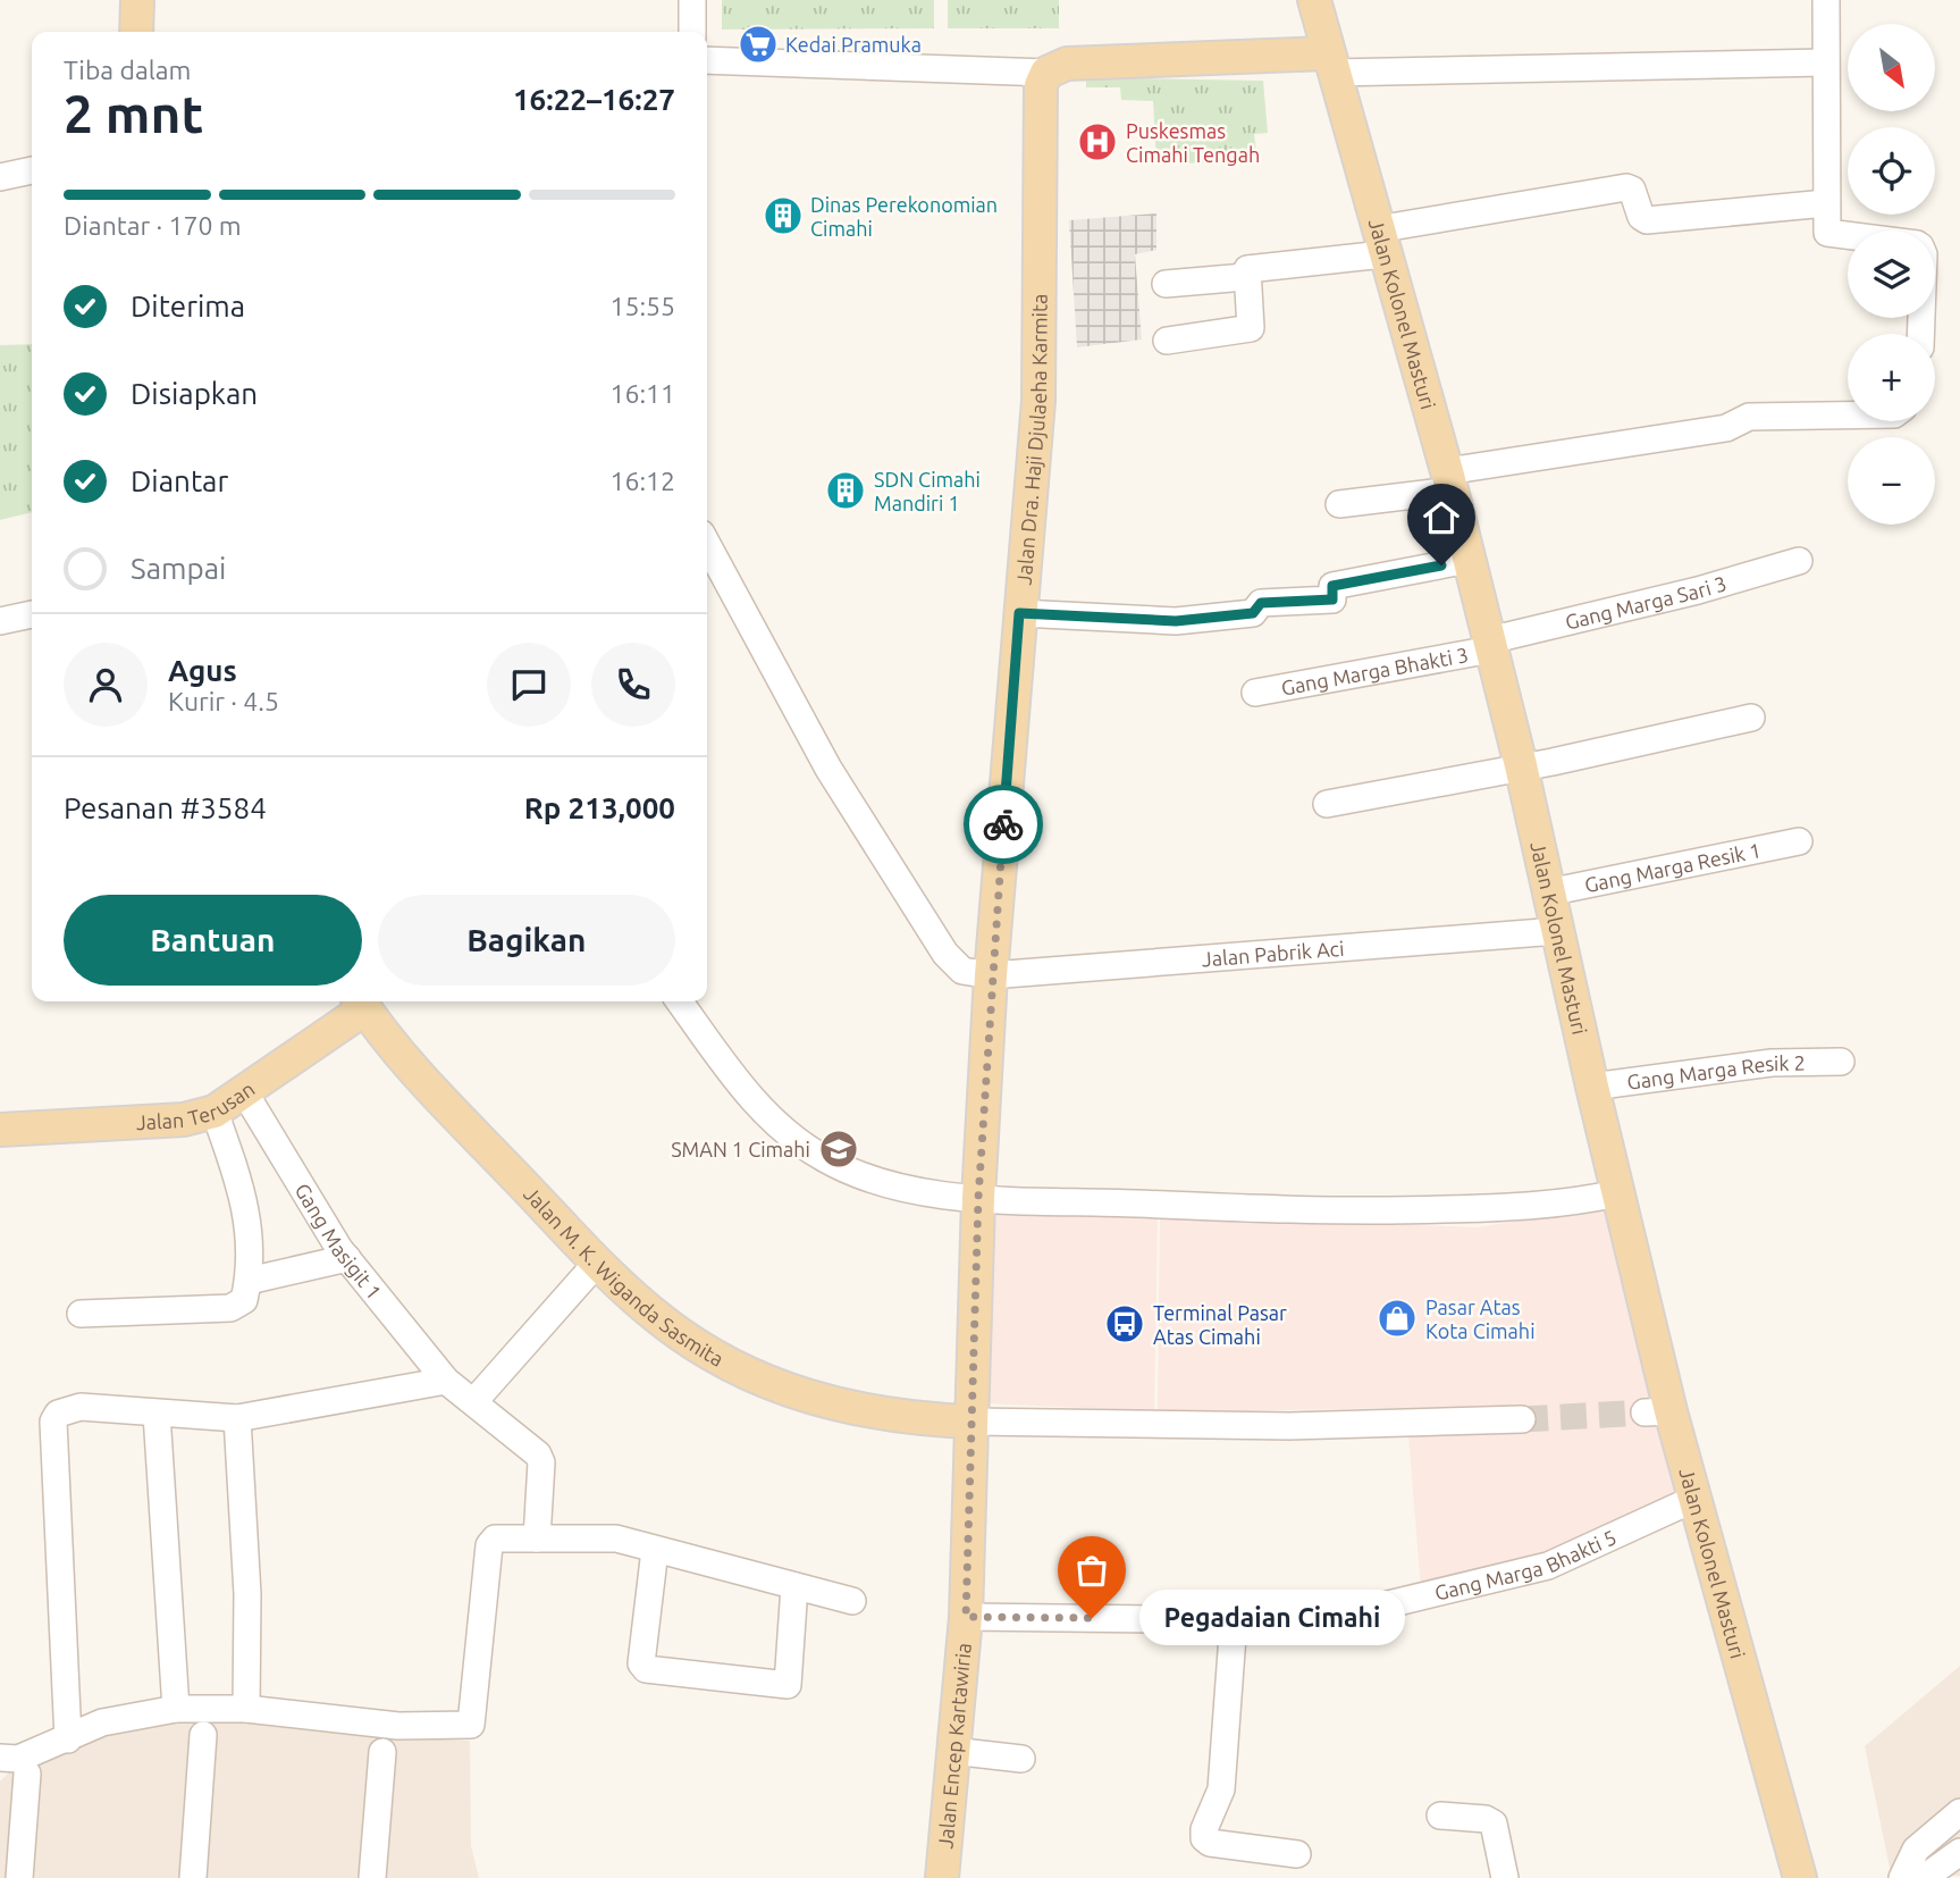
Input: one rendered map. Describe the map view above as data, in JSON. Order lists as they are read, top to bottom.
{
  "streets": {
    "main road": [
      "Jalan Kolonel Masturi",
      "Jalan Dra. Haji Djulaeha Karmita",
      "Jalan Terusan",
      "Jalan M. K. Wiganda Sasmita",
      "Jalan Encep Kartawiria"
    ],
    "street": [
      "Gang Marga Sari 3",
      "Gang Marga Bhakti 3",
      "Gang Marga Resik 1",
      "Jalan Pabrik Aci",
      "Gang Marga Resik 2",
      "Gang Masigit 1",
      "Gang Marga Bhakti 5"
    ]
  },
  "crossings": [
    ["Jalan Kolonel Masturi", "Gang Marga Sari 3"],
    ["Jalan Kolonel Masturi", "Gang Marga Bhakti 3"],
    ["Jalan Kolonel Masturi", "Gang Marga Resik 1"],
    ["Jalan Kolonel Masturi", "Jalan Pabrik Aci"],
    ["Jalan Kolonel Masturi", "Gang Marga Resik 2"],
    ["Jalan Kolonel Masturi", "Gang Marga Bhakti 5"],
    ["Jalan Dra. Haji Djulaeha Karmita", "Jalan Pabrik Aci"],
    ["Jalan Dra. Haji Djulaeha Karmita", "Jalan M. K. Wiganda Sasmita"],
    ["Jalan Dra. Haji Djulaeha Karmita", "Jalan Encep Kartawiria"],
    ["Gang Marga Sari 3", "Gang Marga Bhakti 3"],
    ["Jalan Terusan", "Gang Masigit 1"],
    ["Jalan Terusan", "Jalan M. K. Wiganda Sasmita"],
    ["Jalan M. K. Wiganda Sasmita", "Jalan Encep Kartawiria"],
    ["Gang Marga Bhakti 5", "Jalan Encep Kartawiria"]
  ],
  "places": {
    "supermarket": ["Kedai Pramuka"],
    "hospital": ["Puskesmas Cimahi Tengah"],
    "building": ["Dinas Perekonomian Cimahi", "SDN Cimahi Mandiri 1"],
    "school or university": ["SMAN 1 Cimahi"],
    "shop": ["Pasar Atas Kota Cimahi"],
    "bus stop": ["Terminal Pasar Atas Cimahi"],
    "other": ["Pegadaian Cimahi"]
  },
  "north": "bottom right",
  "page": {
    "map_buttons": ["+", "−"],
    "heading": ["2 mnt", "Tiba dalam", "16:22–16:27"],
    "panel": [
      "Agus",
      "Kurir · 4.5",
      "Pesanan #3584",
      "Rp 213,000"
    ],
    "bar": "Diantar · 170 m",
    "list": [
      ["Diterima", "15:55"],
      ["Disiapkan", "16:11"],
      ["Diantar", "16:12"],
      "Sampai"
    ],
    "buttons": ["Bantuan", "Bagikan"],
    "bubble": "Pegadaian Cimahi"
  }
}
